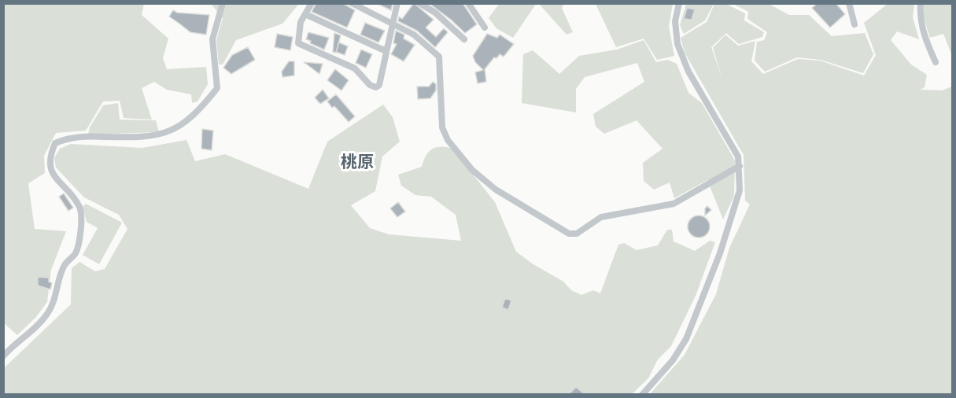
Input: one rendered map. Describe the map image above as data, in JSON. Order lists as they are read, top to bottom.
{
  "districts": ["桃原"]
}
